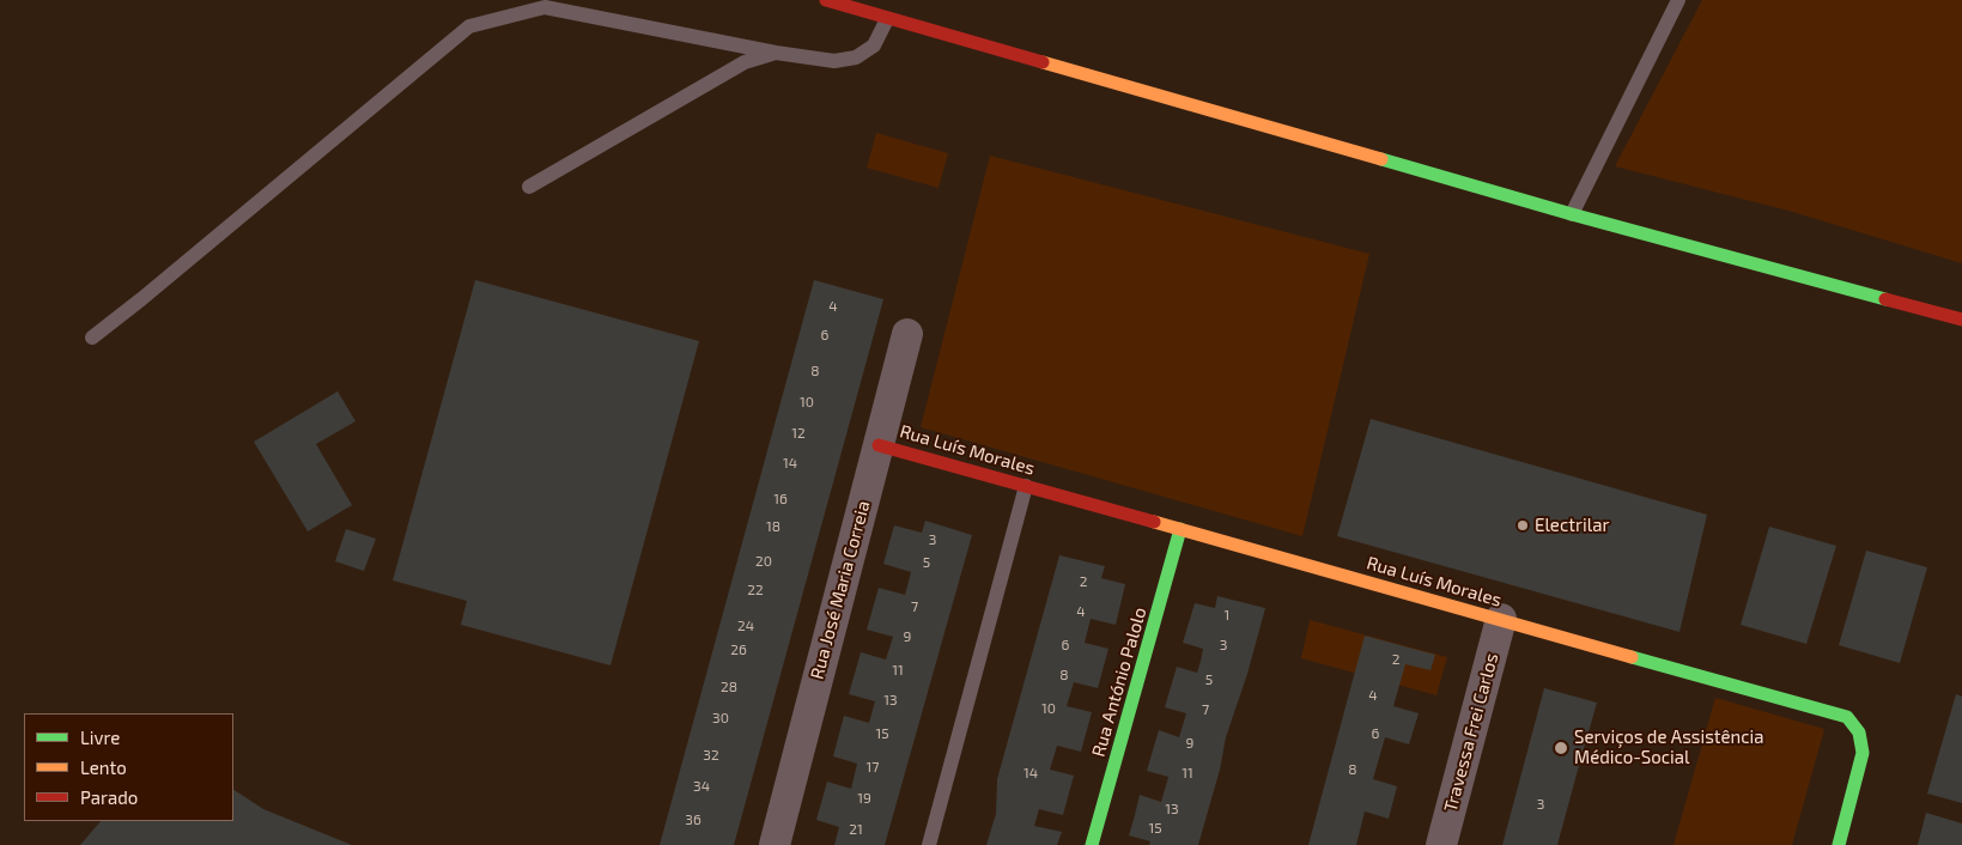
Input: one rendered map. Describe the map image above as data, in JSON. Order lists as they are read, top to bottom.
{
  "streets": {
    "street": [
      "Rua Luís Morales",
      "Rua José Maria Correia",
      "Rua António Palolo",
      "Travessa Frei Carlos"
    ]
  },
  "crossings": [
    ["Rua Luís Morales", "Rua José Maria Correia"],
    ["Rua Luís Morales", "Rua António Palolo"],
    ["Rua Luís Morales", "Travessa Frei Carlos"]
  ],
  "places": ["Electrilar", "Serviços de Assistência Médico-Social"],
  "house_numbers": [
    "4",
    "6",
    "8",
    "10",
    "12",
    "14",
    "16",
    "18",
    "3",
    "20",
    "5",
    "2",
    "22",
    "7",
    "4",
    "1",
    "24",
    "9",
    "6",
    "3",
    "26",
    "2",
    "11",
    "8",
    "5",
    "28",
    "4",
    "13",
    "10",
    "7",
    "30",
    "15",
    "6",
    "9",
    "32",
    "17",
    "8",
    "14",
    "11",
    "34",
    "19",
    "3",
    "13",
    "36",
    "15",
    "21"
  ],
  "legend": ["Livre", "Lento", "Parado"]
}
